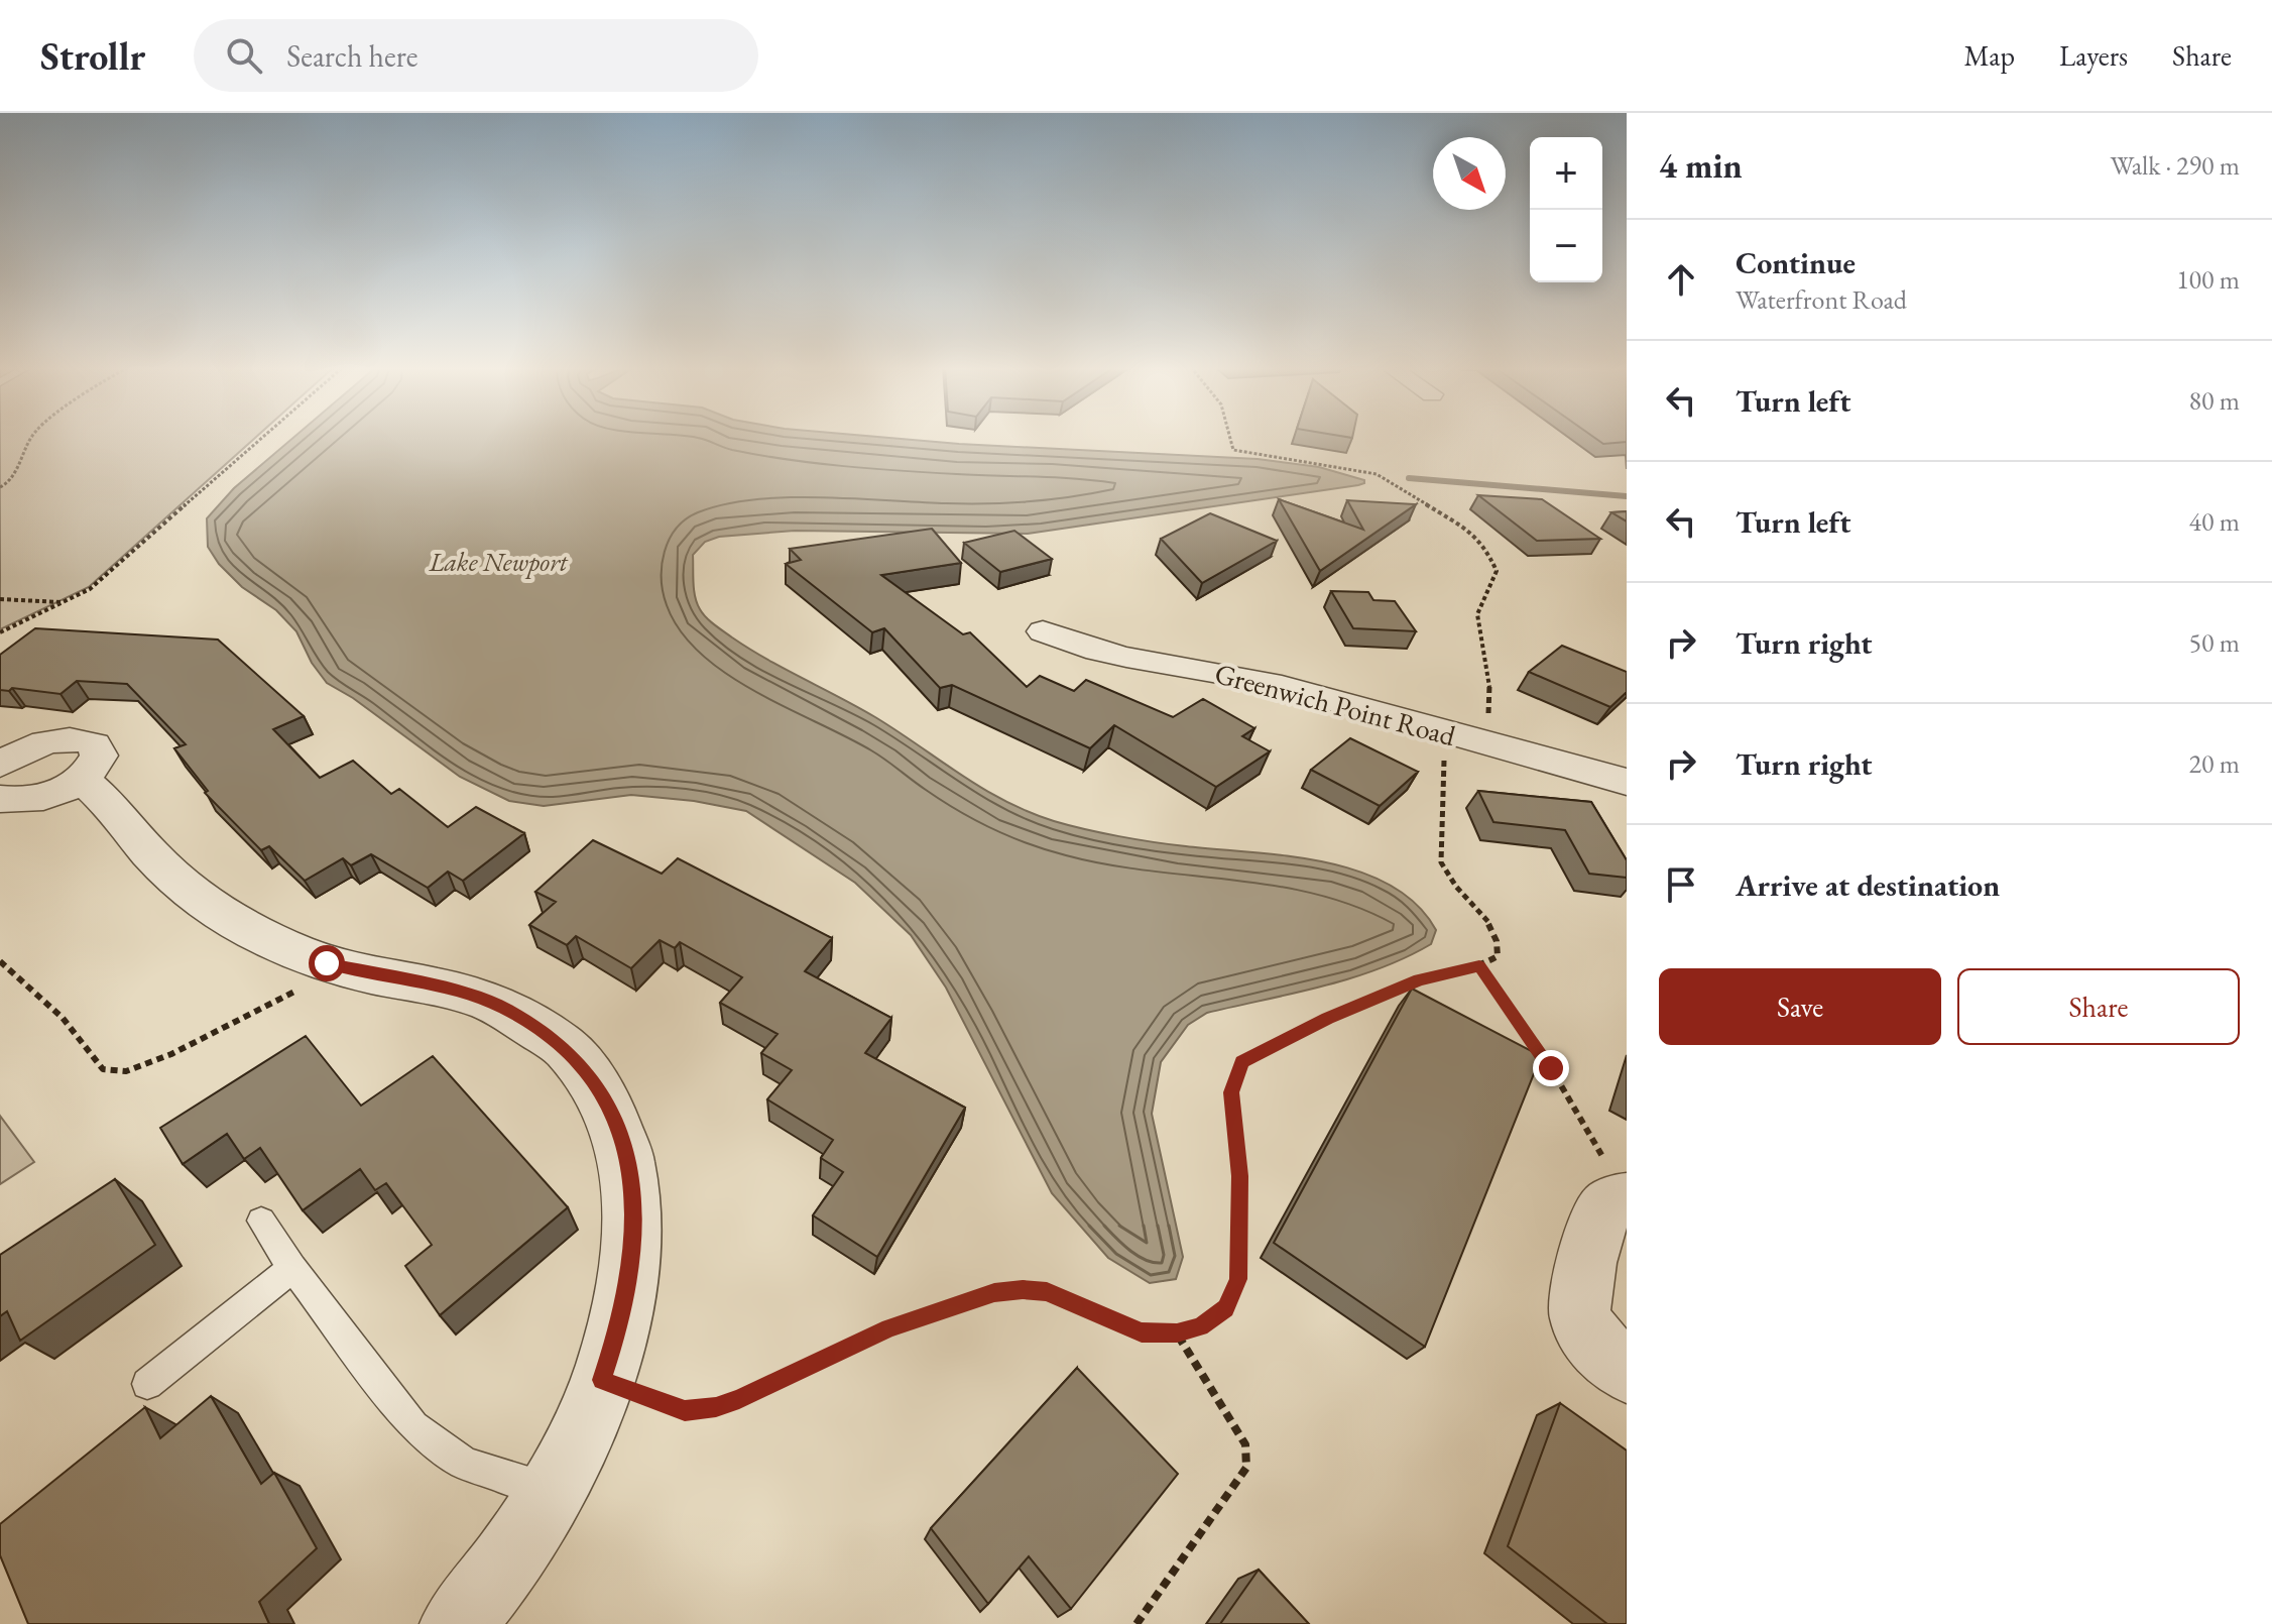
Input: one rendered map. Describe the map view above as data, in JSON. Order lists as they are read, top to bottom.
{
  "streets": {
    "street": ["Greenwich Point Road"]
  },
  "water": ["Lake Newport"],
  "north": "bottom right",
  "page": {
    "header": "Strollr",
    "search": "Search here",
    "nav": ["Map", "Layers", "Share"],
    "heading": ["4 min", "Walk · 290 m"],
    "map_buttons": ["+", "−"],
    "list": [
      ["Continue", "Waterfront Road", "100 m"],
      ["Turn left", "80 m"],
      ["Turn left", "40 m"],
      ["Turn right", "50 m"],
      ["Turn right", "20 m"],
      "Arrive at destination"
    ],
    "buttons": ["Save", "Share"]
  }
}
